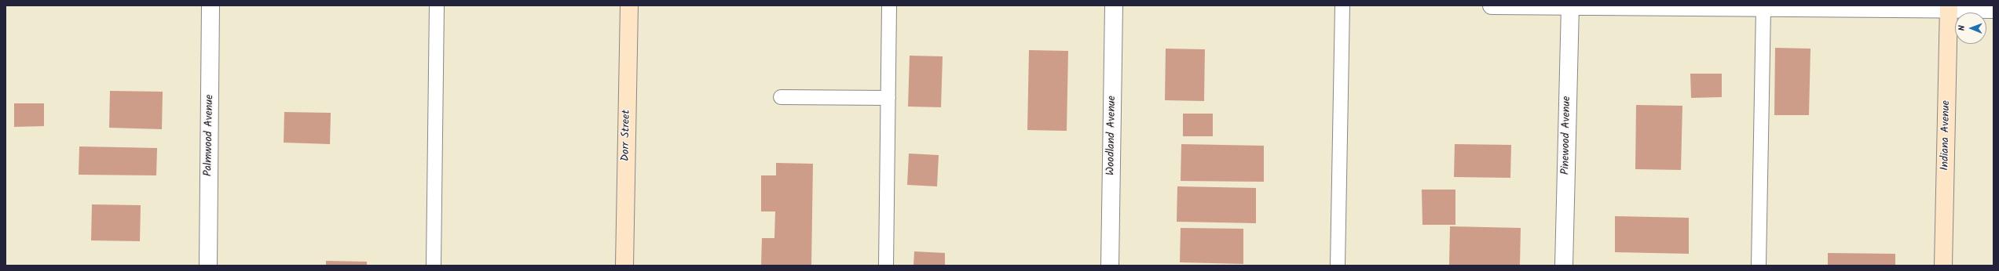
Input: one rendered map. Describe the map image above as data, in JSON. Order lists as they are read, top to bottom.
{
  "streets": {
    "main road": ["Dorr Street", "Indiana Avenue"],
    "street": ["Palmwood Avenue", "Woodland Avenue", "Pinewood Avenue"]
  },
  "north": "left"
}
